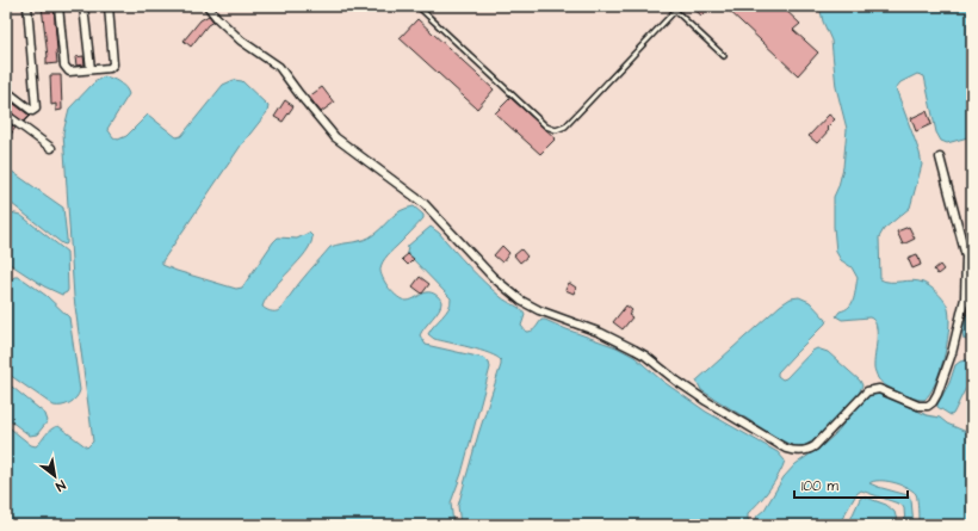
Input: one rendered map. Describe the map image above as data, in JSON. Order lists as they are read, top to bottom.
{
  "scale_bar": "100 m",
  "north": "bottom right"
}
